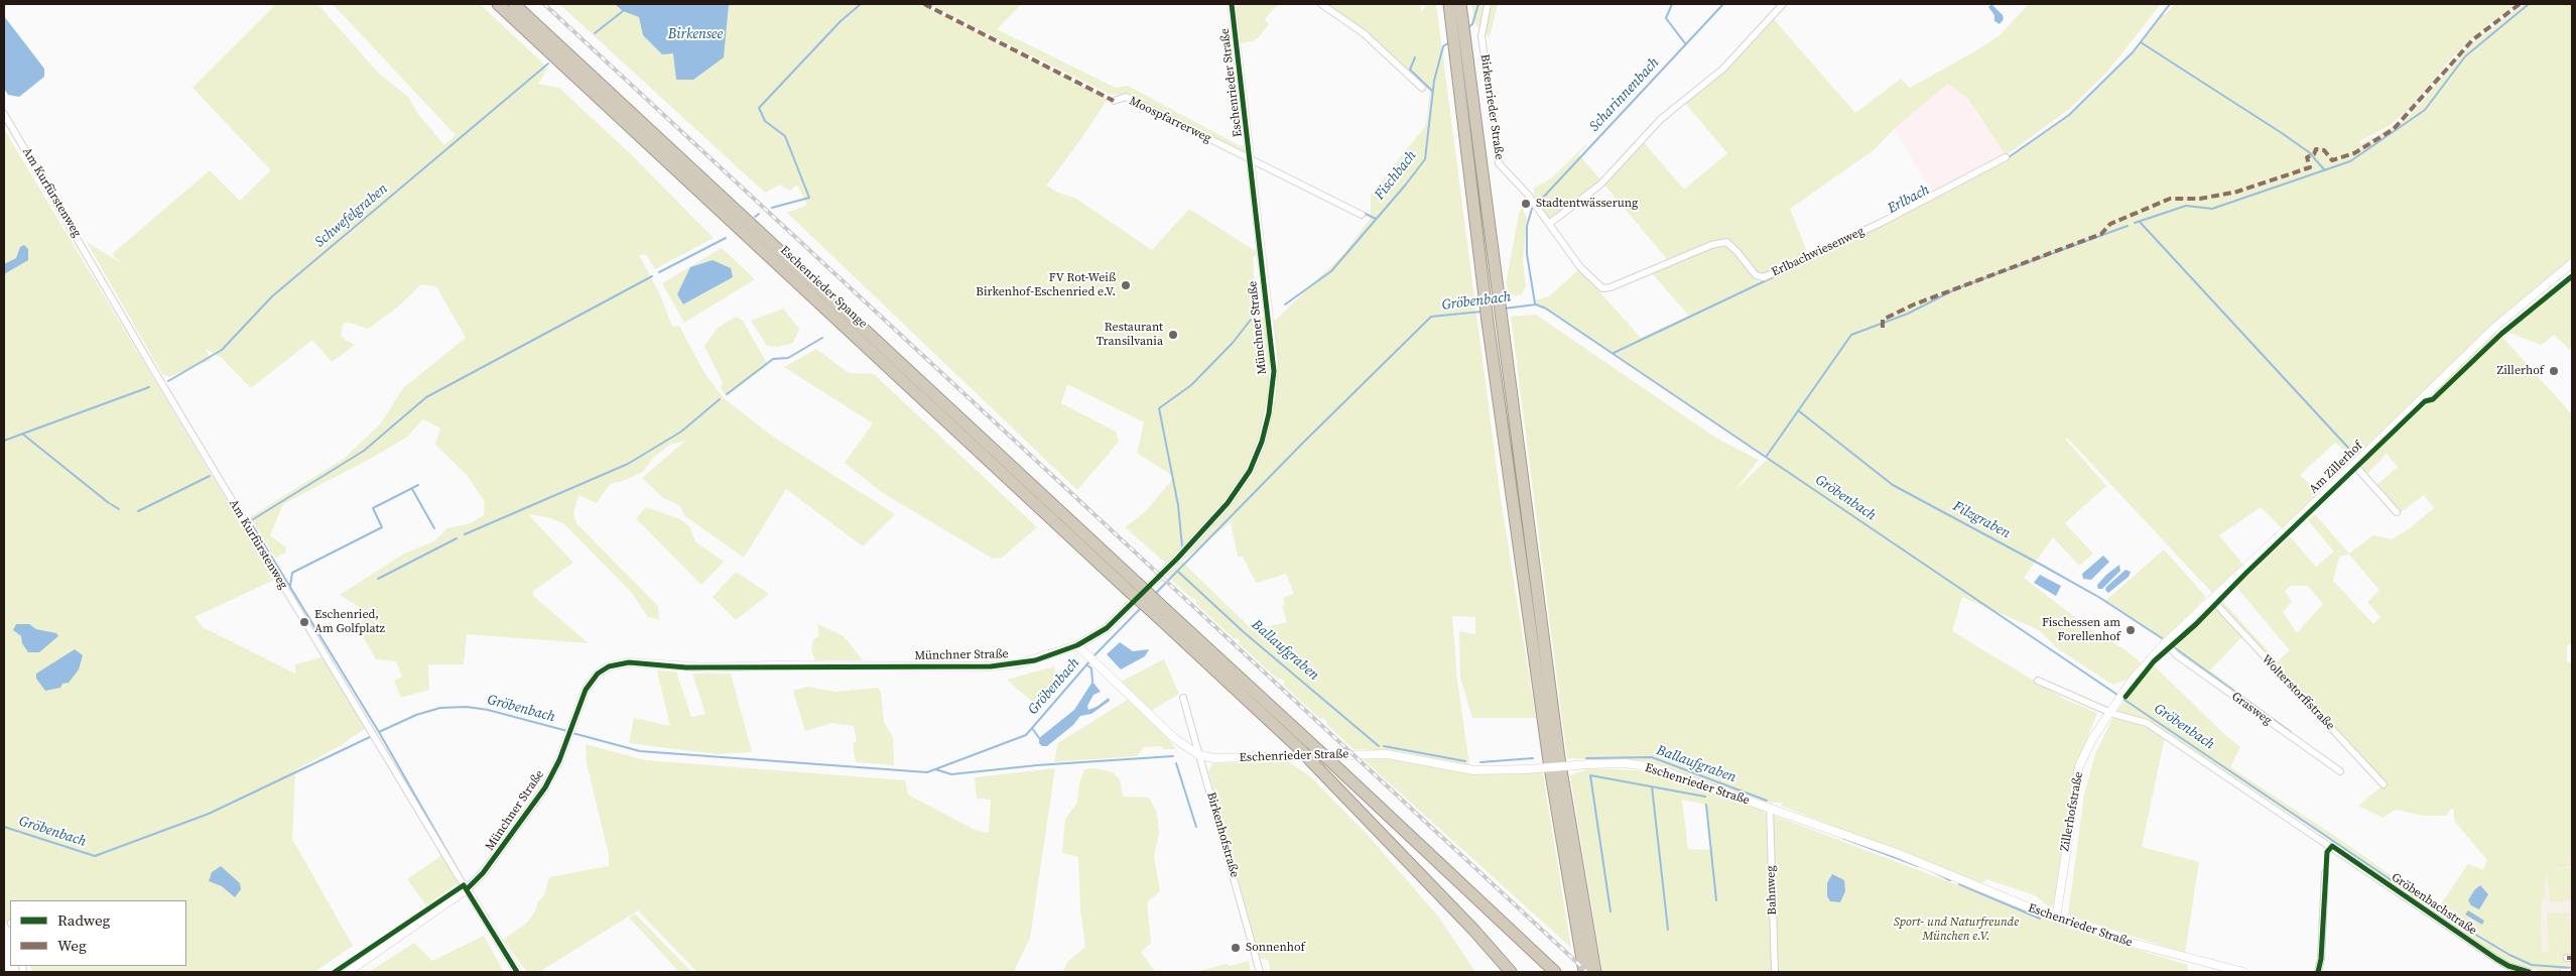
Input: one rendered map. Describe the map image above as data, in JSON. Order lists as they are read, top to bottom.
{
  "streets": {
    "highway": ["Eschenrieder Spange"],
    "street": [
      "Eschenrieder Straße",
      "Birkenrieder Straße",
      "Moospfarrerweg",
      "Am Kurfürstenweg",
      "Erlbachwiesenweg",
      "Münchner Straße",
      "Am Zillerhof",
      "Wolterstorffstraße",
      "Grasweg",
      "Zillerhofstraße",
      "Birkenhofstraße",
      "Bahnweg",
      "Gröbenbachstraße"
    ]
  },
  "crossings": [
    ["Eschenrieder Straße", "Moospfarrerweg"],
    ["Eschenrieder Straße", "Münchner Straße"],
    ["Eschenrieder Straße", "Zillerhofstraße"],
    ["Eschenrieder Straße", "Birkenhofstraße"],
    ["Eschenrieder Straße", "Bahnweg"],
    ["Birkenrieder Straße", "Erlbachwiesenweg"],
    ["Moospfarrerweg", "Münchner Straße"],
    ["Am Kurfürstenweg", "Münchner Straße"],
    ["Am Zillerhof", "Wolterstorffstraße"],
    ["Am Zillerhof", "Grasweg"],
    ["Am Zillerhof", "Zillerhofstraße"],
    ["Am Zillerhof", "Gröbenbachstraße"],
    ["Zillerhofstraße", "Gröbenbachstraße"]
  ],
  "water": [
    "Birkensee",
    "Scharinnenbach",
    "Fischbach",
    "Erlbach",
    "Schwefelgraben",
    "Gröbenbach",
    "Filzgraben",
    "Ballaufgraben"
  ],
  "parks": ["Sport- und Naturfreunde München e.V."],
  "places": [
    "Stadtentwässerung",
    "FV Rot-Weiß Birkenhof-Eschenried e.V.",
    "Restaurant Transilvania",
    "Zillerhof",
    "Eschenried, Am Golfplatz",
    "Fischessen am Forellenhof",
    "Sonnenhof"
  ],
  "legend": ["Radweg", "Weg"]
}
